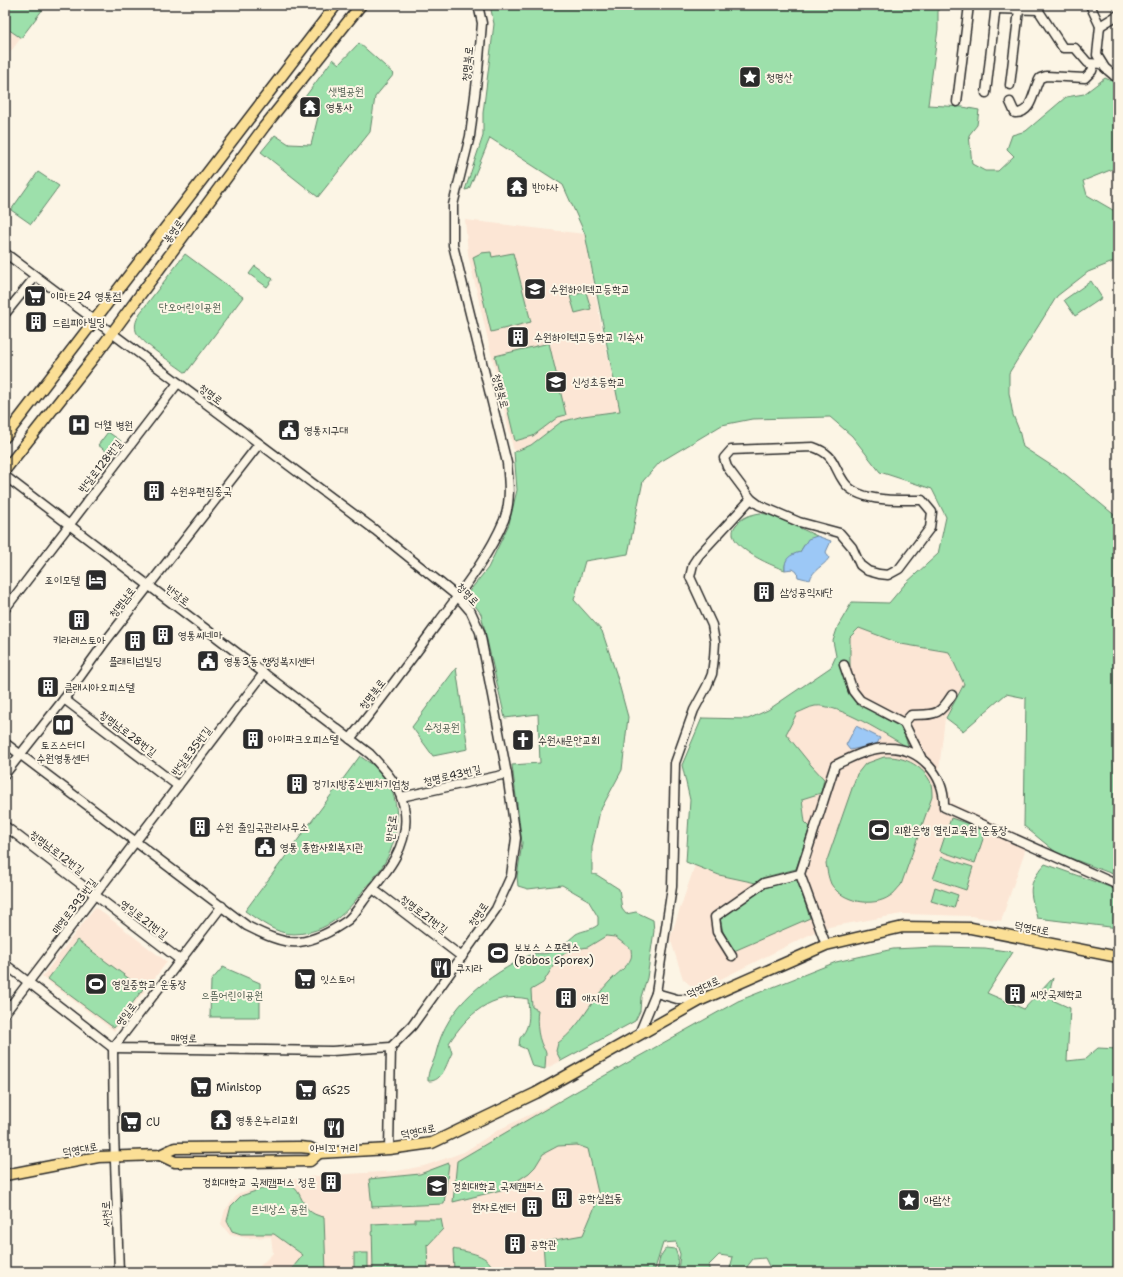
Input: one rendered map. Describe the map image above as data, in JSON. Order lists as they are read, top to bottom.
{
  "streets": {
    "main road": ["봉영로", "덕영대로"],
    "street": [
      "청명북로",
      "청명로",
      "반달로128번길",
      "반달로",
      "청명남로",
      "청명남로28번길",
      "반달로35번길",
      "청명로43번길",
      "청명남로12번길",
      "매영로393번길",
      "청명로21번길",
      "영일로21번길",
      "영일로",
      "매영로",
      "서천로"
    ]
  },
  "crossings": [
    ["청명북로", "청명로"],
    ["청명북로", "반달로"],
    ["봉영로", "청명로"],
    ["청명로", "반달로128번길"],
    ["청명로", "청명남로"],
    ["청명로", "청명로43번길"],
    ["청명로", "청명로21번길"],
    ["청명로", "매영로"],
    ["반달로128번길", "반달로"],
    ["반달로", "청명남로"],
    ["반달로", "반달로35번길"],
    ["반달로", "청명로43번길"],
    ["반달로", "매영로393번길"],
    ["반달로", "청명로21번길"],
    ["반달로", "영일로"],
    ["청명남로", "청명남로28번길"],
    ["청명남로28번길", "반달로35번길"],
    ["반달로35번길", "매영로393번길"],
    ["청명남로12번길", "매영로393번길"],
    ["청명남로12번길", "영일로21번길"],
    ["매영로393번길", "영일로21번길"],
    ["영일로21번길", "영일로"],
    ["덕영대로", "서천로"],
    ["영일로", "매영로"]
  ],
  "parks": [
    "샛별공원",
    "단오어린이공원",
    "수정공원",
    "으뜸어린이공원",
    "르네상스 공원"
  ],
  "places": {
    "place": ["청명산", "아람산"],
    "temple": ["영통사", "반야사", "영통온누리교회"],
    "school or university": ["수원하이텍고등학교", "신성초등학교", "경희대학교 국제캠퍼스"],
    "supermarket": [
      "이마트24 영통점",
      "잇스토어",
      "Ministop",
      "GS25",
      "CU"
    ],
    "building": [
      "드림피아빌딩",
      "수원하이텍고등학교 기숙사",
      "수원우편집중국",
      "삼성공익재단",
      "키라레스토아",
      "영통씨네마",
      "플래티넘빌딩",
      "클래시아오피스텔",
      "아이파크오피스텔",
      "경기지방중소벤처기업청",
      "수원 출입국관리사무소",
      "씨앗국제학교",
      "애지원",
      "경희대학교 국제캠퍼스 정문",
      "공학실험동",
      "원자로센터",
      "공학관"
    ],
    "hospital": ["더웰 병원"],
    "public building": ["영통지구대", "영통3동 행정복지센터", "영통 종합사회복지관"],
    "hotel": ["죠이모텔"],
    "library": ["토즈스터디 수원영통센터"],
    "church": ["수원새문안교회"],
    "sports": ["외환은행 열린교육원 운동장", "보보스 스포렉스 (Bobos Sporex)", "영일중학교 운동장"],
    "restaurant": ["쿠지라", "아비꼬 커리"]
  }
}
